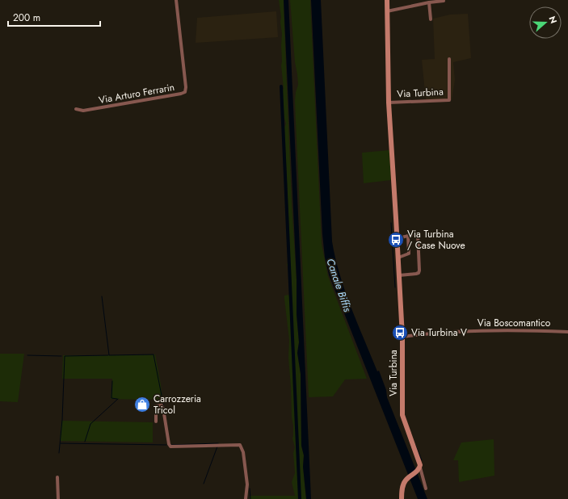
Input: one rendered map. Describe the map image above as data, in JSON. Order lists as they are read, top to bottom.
{
  "streets": {
    "street": ["Via Turbina", "Via Arturo Ferrarin", "Via Boscomantico"]
  },
  "crossings": [
    ["Via Turbina", "Via Boscomantico"]
  ],
  "water": ["Canale Biffis"],
  "places": {
    "bus stop": ["Via Turbina / Case Nuove", "Via Turbina V"],
    "shop": ["Carrozzeria Tricol"]
  },
  "scale_bar": "200 m",
  "north": "right"
}
